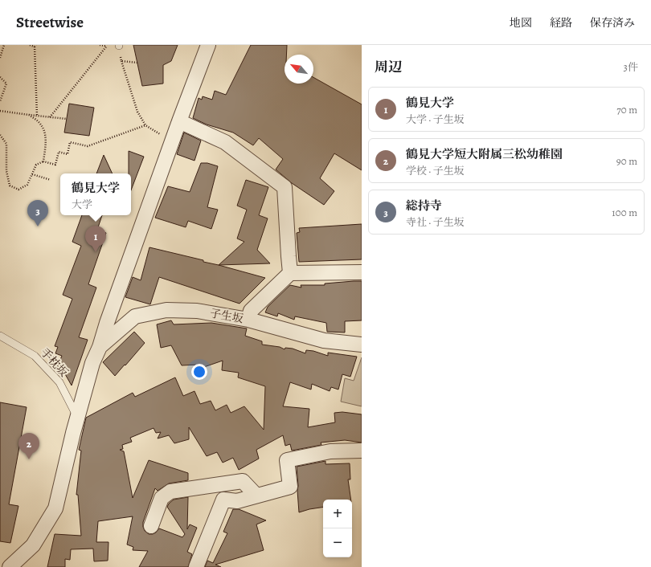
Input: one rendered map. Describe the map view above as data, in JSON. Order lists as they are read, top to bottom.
{
  "streets": {
    "street": ["子生坂"],
    "lane": ["手枕坂"]
  },
  "north": "top left",
  "page": {
    "header": "Streetwise",
    "nav": ["地図", "経路", "保存済み"],
    "heading": ["周辺", "3件"],
    "list": [
      {
        "mark": "1",
        "name": "鶴見大学",
        "note": "大学 · 子生坂",
        "value": "70 m"
      },
      {
        "mark": "2",
        "name": "鶴見大学短大附属三松幼稚園",
        "note": "学校 · 子生坂",
        "value": "90 m"
      },
      {
        "mark": "3",
        "name": "総持寺",
        "note": "寺社 · 子生坂",
        "value": "100 m"
      }
    ],
    "popup": ["鶴見大学", "大学"],
    "pins": ["3", "1", "2"],
    "map_buttons": ["+", "−"]
  }
}
